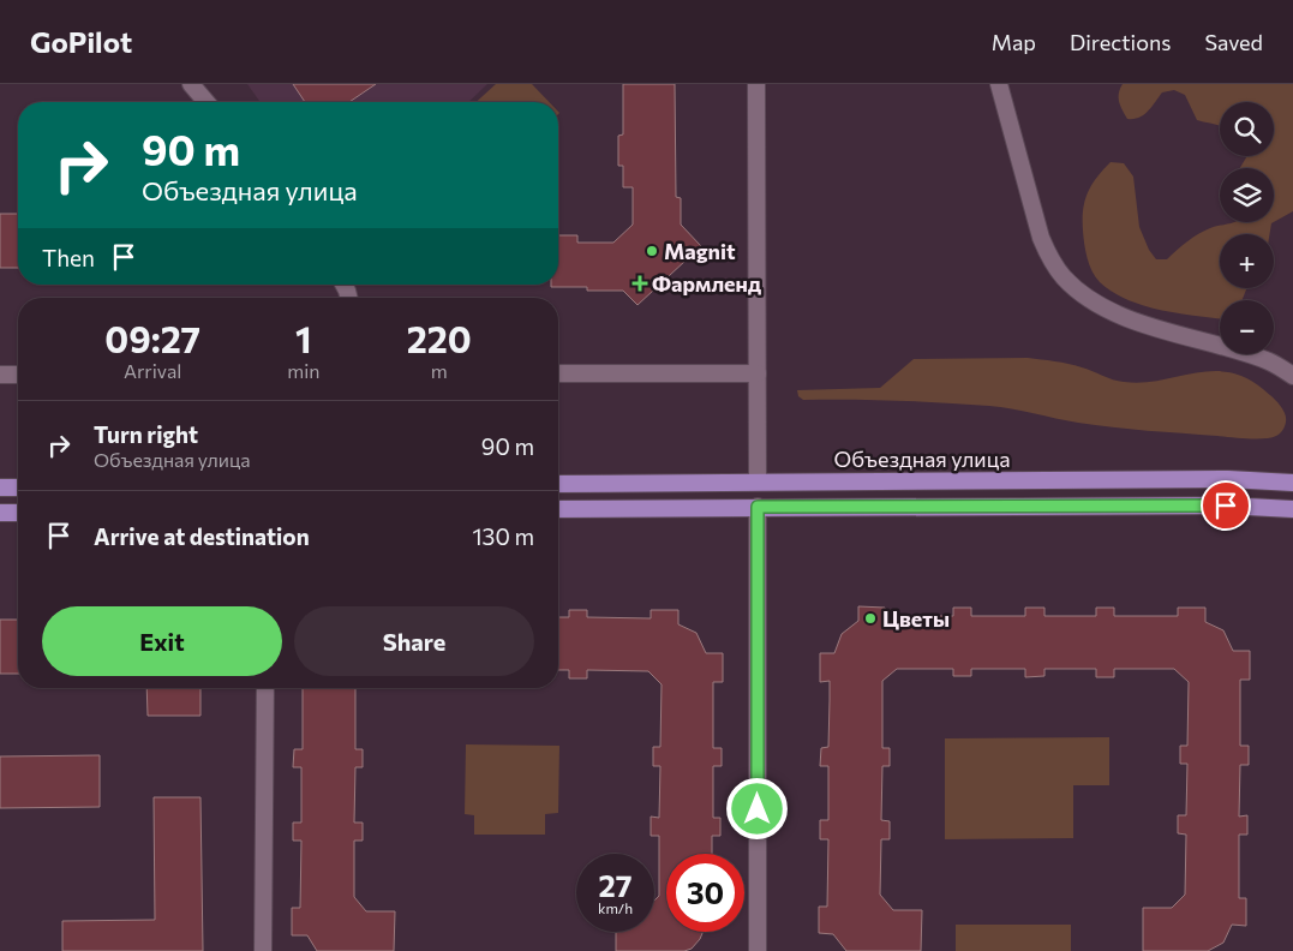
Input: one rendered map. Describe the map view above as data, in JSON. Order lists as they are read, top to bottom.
{
  "streets": {
    "main road": ["Объездная улица"]
  },
  "places": {
    "other": ["Magnit", "Цветы"],
    "health": ["Фармленд"]
  },
  "page": {
    "header": "GoPilot",
    "nav": ["Map", "Directions", "Saved"],
    "map_buttons": ["+", "−"],
    "turn": ["90 m", "Объездная улица"],
    "then": "Then",
    "eta": [
      "09:27",
      "Arrival",
      "1",
      "min",
      "220",
      "m"
    ],
    "list": [
      {
        "name": "Turn right",
        "note": "Объездная улица",
        "value": "90 m"
      },
      {
        "name": "Arrive at destination",
        "value": "130 m"
      }
    ],
    "buttons": ["Exit", "Share"],
    "speed": "27 km/h",
    "limit": "30"
  }
}
